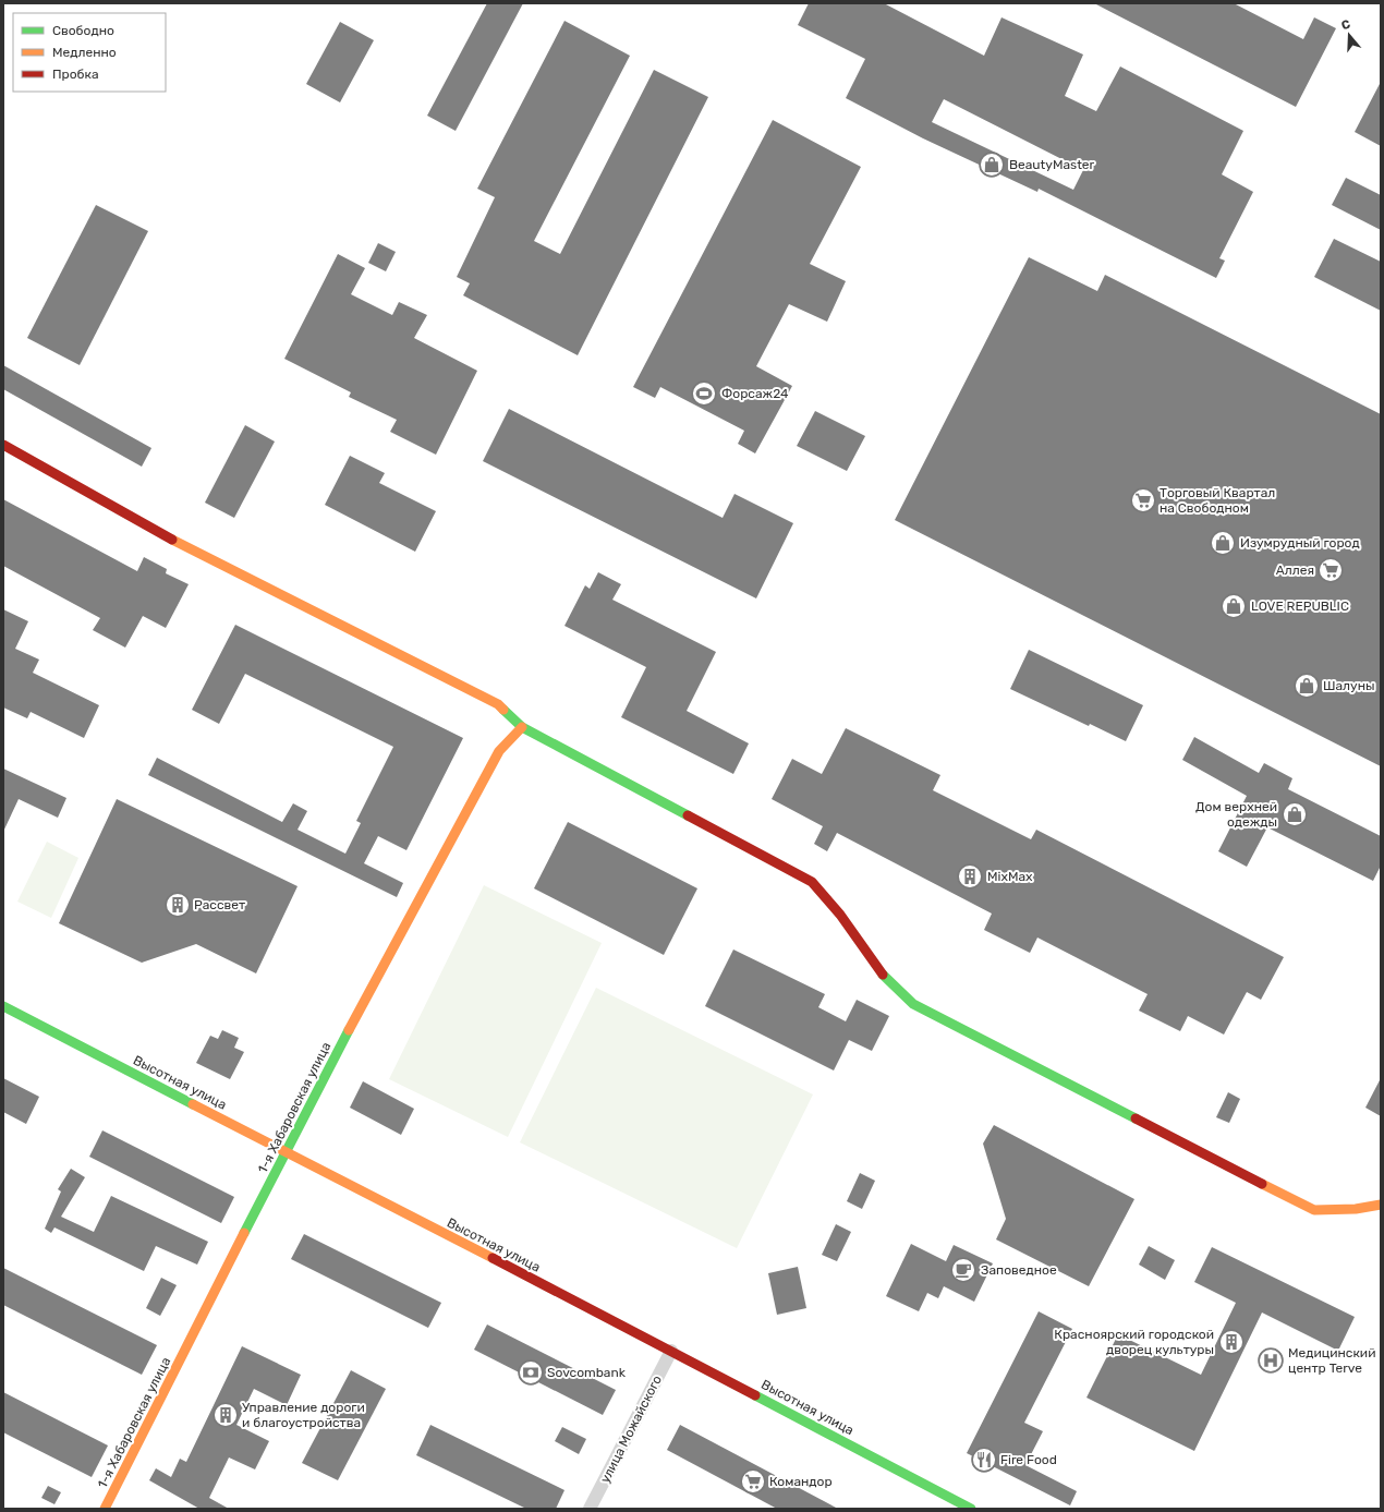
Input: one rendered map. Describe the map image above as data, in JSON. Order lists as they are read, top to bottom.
{
  "streets": {
    "street": ["Высотная улица", "1-я Хабаровская улица", "улица Можайского"]
  },
  "crossings": [
    ["Высотная улица", "1-я Хабаровская улица"],
    ["Высотная улица", "улица Можайского"]
  ],
  "places": {
    "shop": [
      "BeautyMaster",
      "Изумрудный город",
      "LOVE REPUBLIC",
      "Шалуны",
      "Дом верхней одежды"
    ],
    "sports": ["Форсаж24"],
    "supermarket": ["Торговый Квартал на Свободном", "Аллея", "Командор"],
    "building": [
      "MixMax",
      "Рассвет",
      "Красноярский городской дворец культуры",
      "Управление дороги и благоустройства"
    ],
    "cafe": ["Заповедное"],
    "hospital": ["Медицинский центр Terve"],
    "bank": ["Sovcombank"],
    "restaurant": ["Fire Food"]
  },
  "legend": ["Свободно", "Медленно", "Пробка"],
  "north": "top"
}
